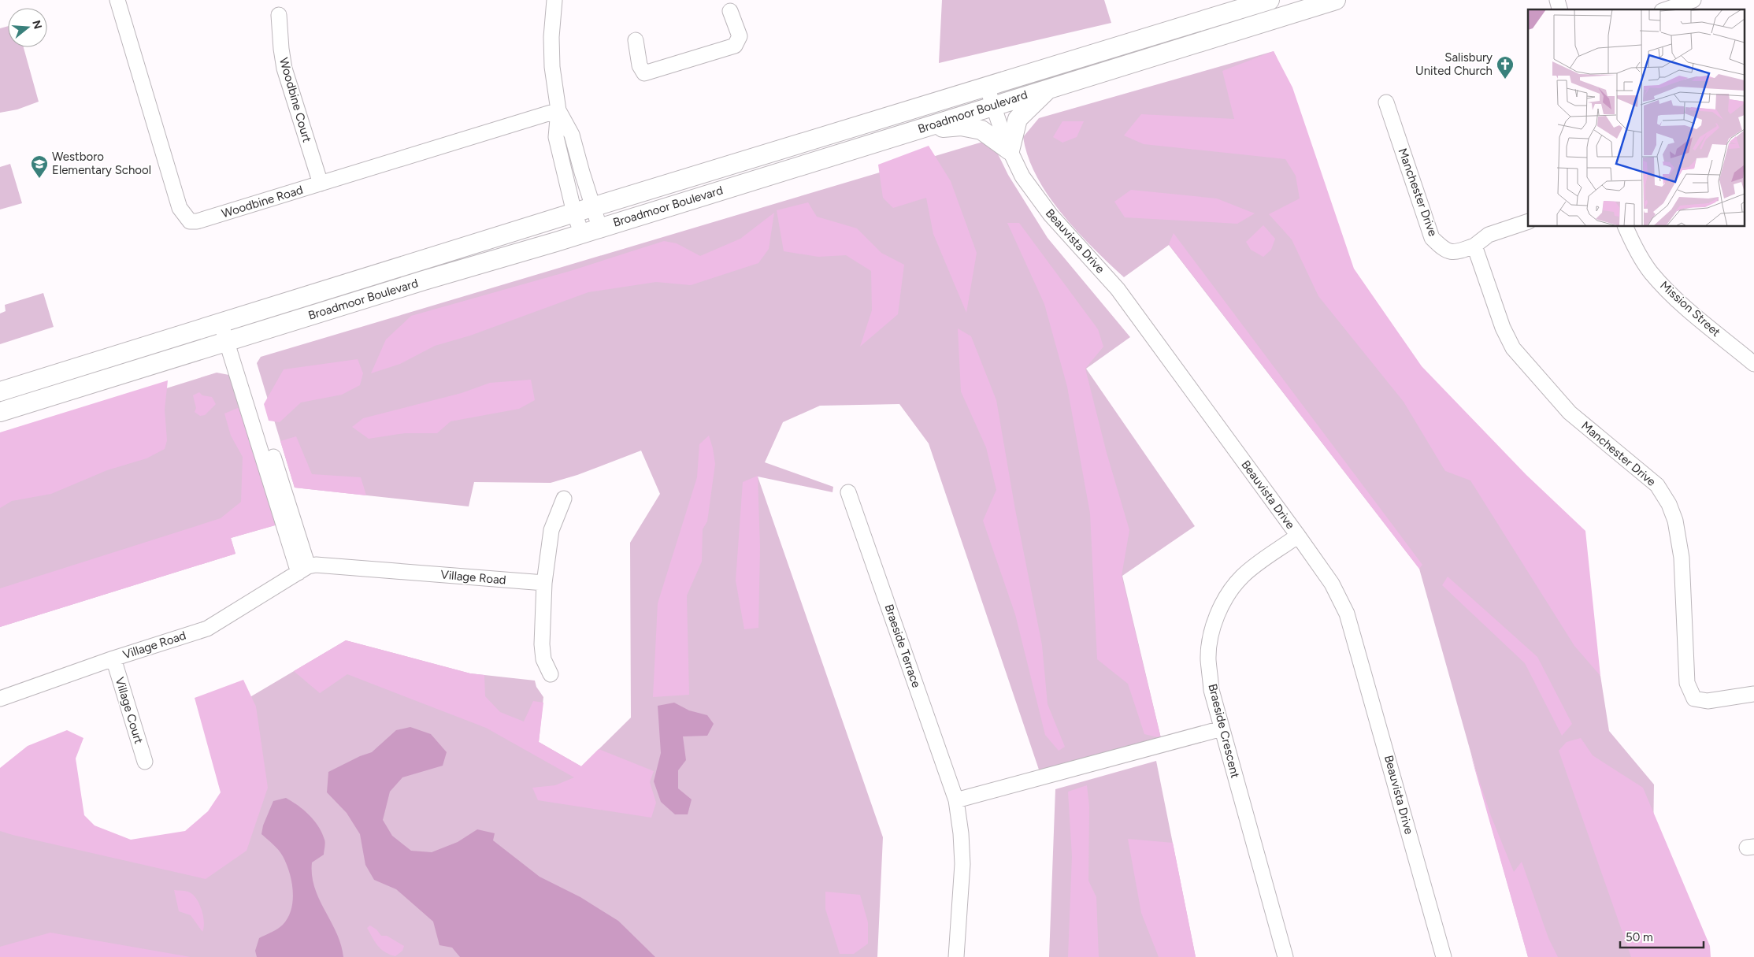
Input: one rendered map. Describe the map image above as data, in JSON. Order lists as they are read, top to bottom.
{
  "streets": {
    "main road": ["Broadmoor Boulevard"],
    "street": [
      "Woodbine Court",
      "Manchester Drive",
      "Woodbine Road",
      "Beauvista Drive",
      "Mission Street",
      "Village Road",
      "Braeside Terrace",
      "Village Court",
      "Braeside Crescent"
    ]
  },
  "crossings": [
    ["Woodbine Court", "Woodbine Road"],
    ["Broadmoor Boulevard", "Beauvista Drive"],
    ["Beauvista Drive", "Braeside Crescent"],
    ["Village Road", "Village Court"]
  ],
  "places": {
    "church": ["Salisbury United Church"],
    "school or university": ["Westboro Elementary School"]
  },
  "scale_bar": "50 m",
  "north": "right"
}
